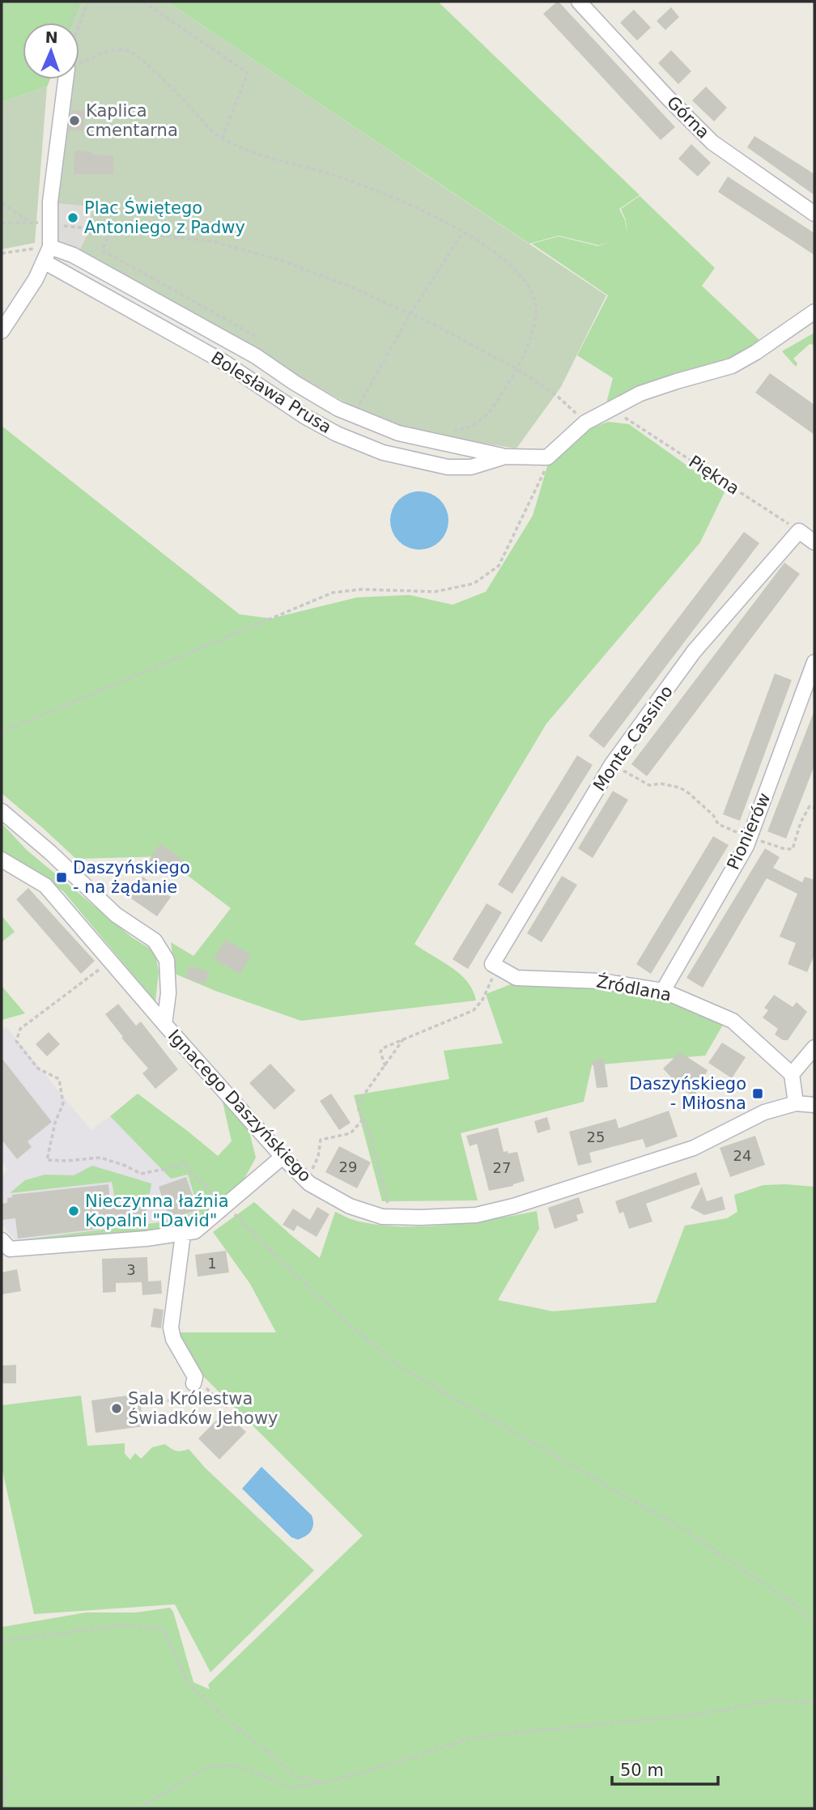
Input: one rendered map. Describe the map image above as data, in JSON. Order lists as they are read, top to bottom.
{
  "streets": {
    "street": [
      "Górna",
      "Bolesława Prusa",
      "Monte Cassino",
      "Pionierów",
      "Źródlana",
      "Ignacego Daszyńskiego"
    ],
    "path": ["Piękna"]
  },
  "crossings": [
    ["Piękna", "Monte Cassino"],
    ["Monte Cassino", "Źródlana"],
    ["Pionierów", "Źródlana"]
  ],
  "places": {
    "other": [
      "Kaplica cmentarna",
      "Plac Świętego Antoniego z Padwy",
      "Nieczynna łaźnia Kopalni \"David\"",
      "Sala Królestwa Świadków Jehowy"
    ],
    "transit": ["Daszyńskiego - na żądanie", "Daszyńskiego - Miłosna"]
  },
  "house_numbers": [
    "25",
    "24",
    "29",
    "27",
    "1",
    "3"
  ],
  "scale_bar": "50 m",
  "north": "top"
}
